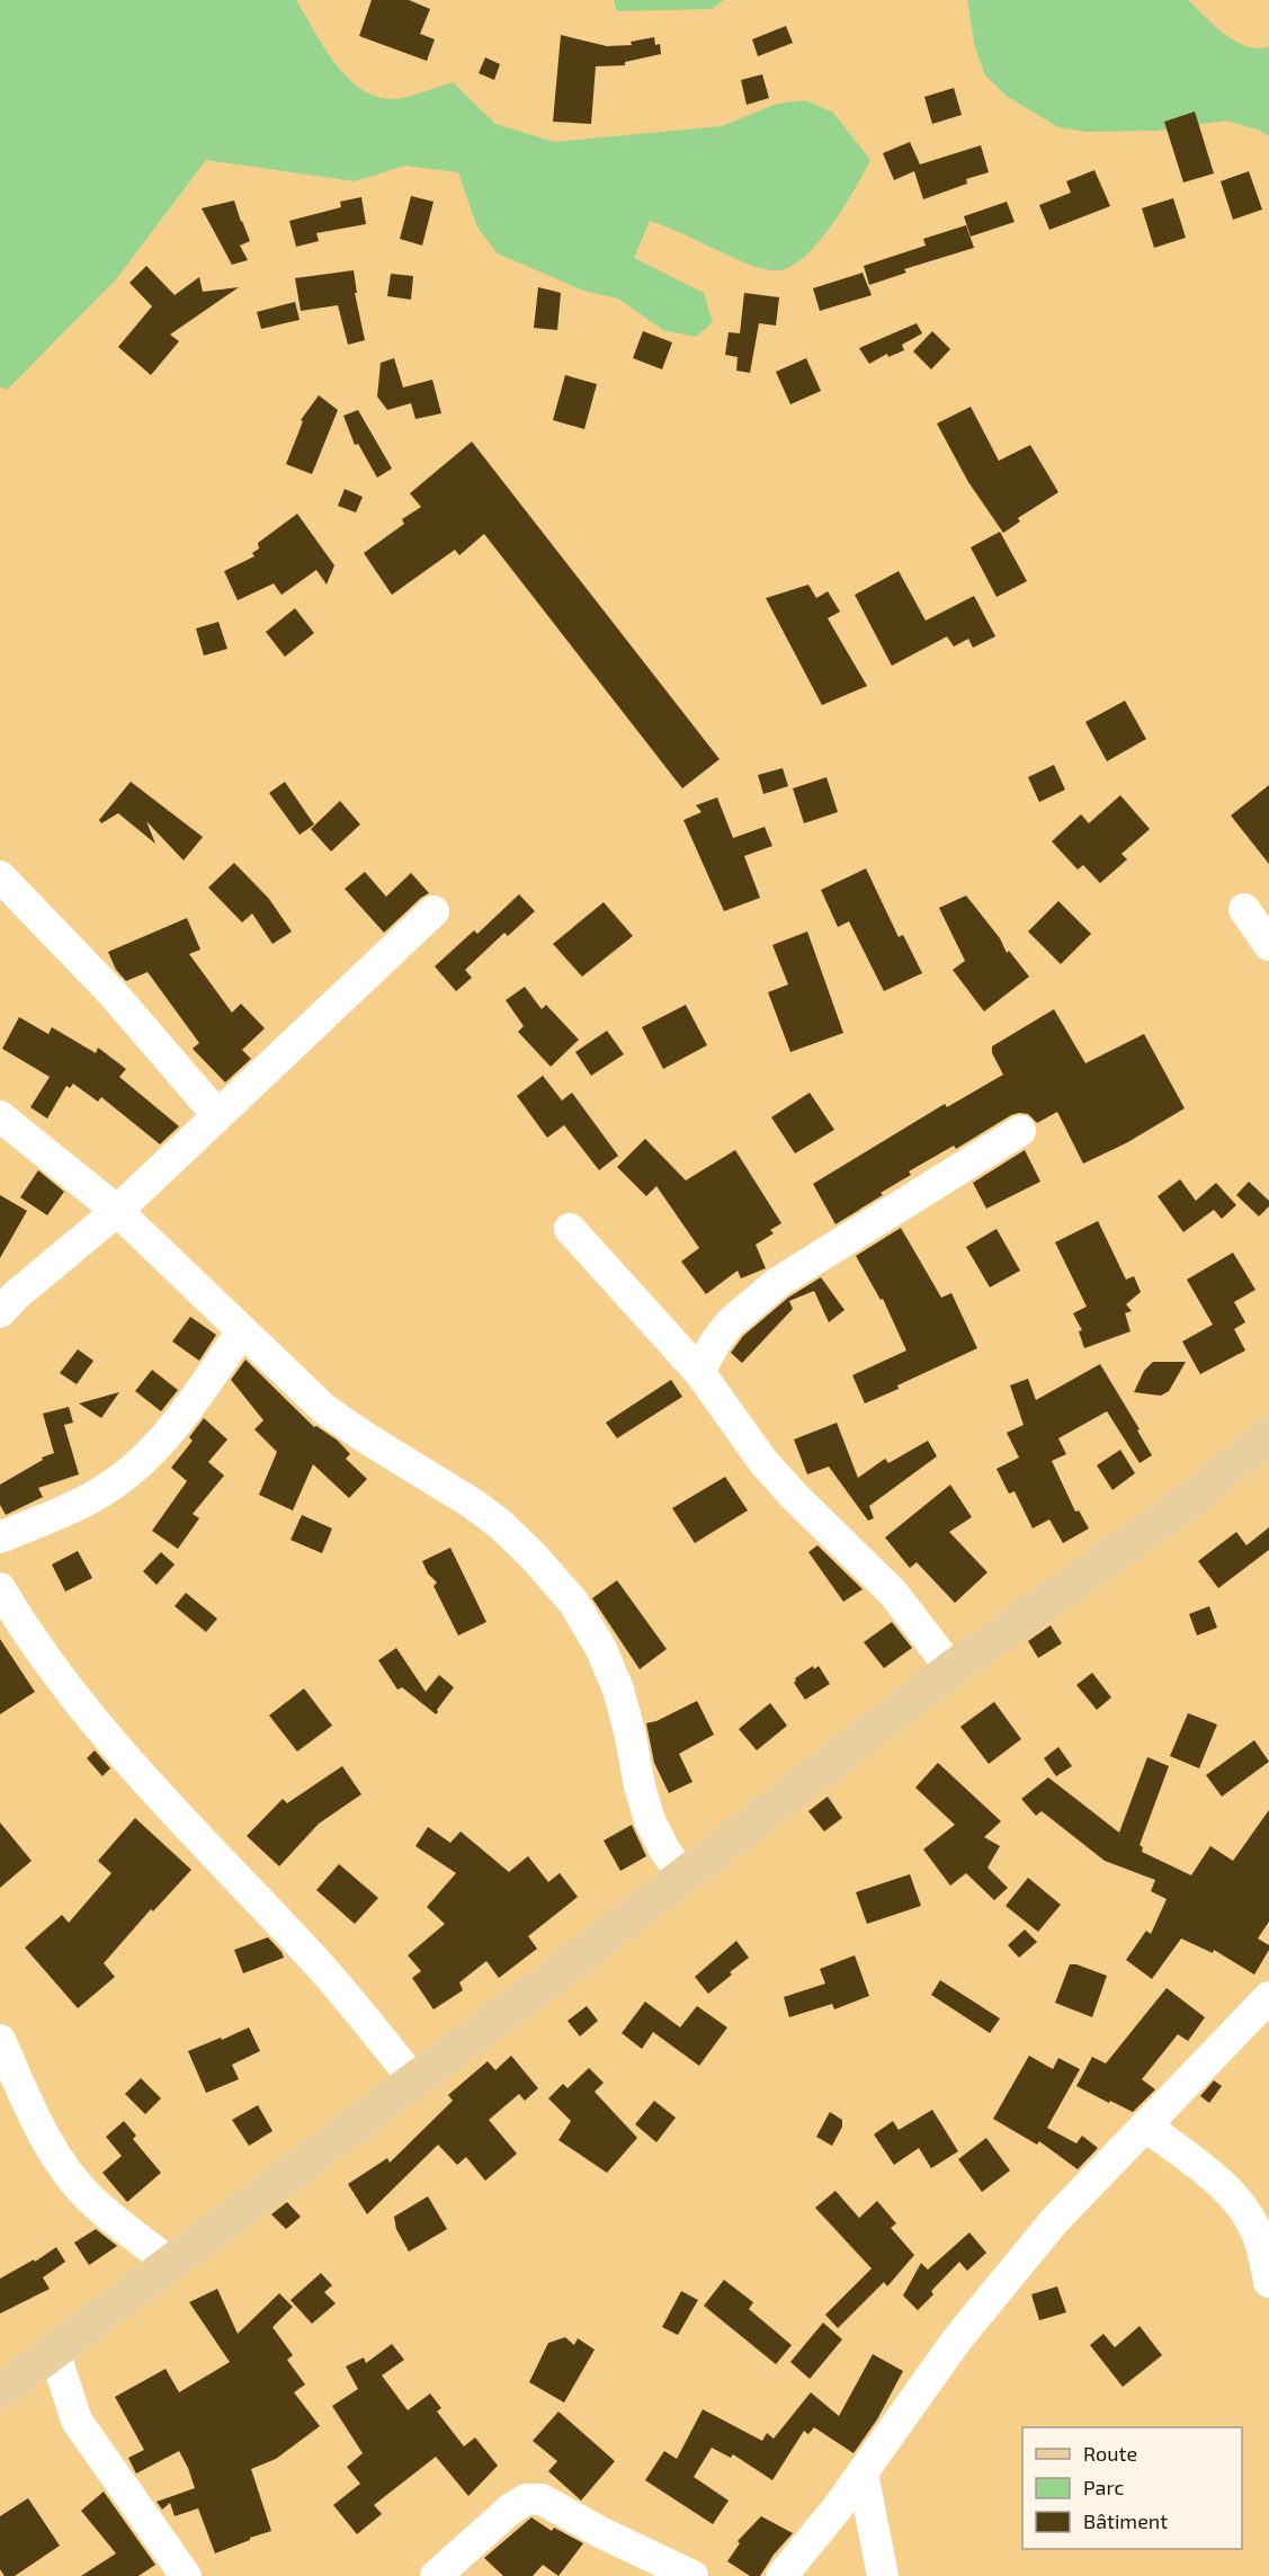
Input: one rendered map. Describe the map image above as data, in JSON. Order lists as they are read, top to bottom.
{
  "legend": ["Route", "Parc", "Bâtiment"]
}
